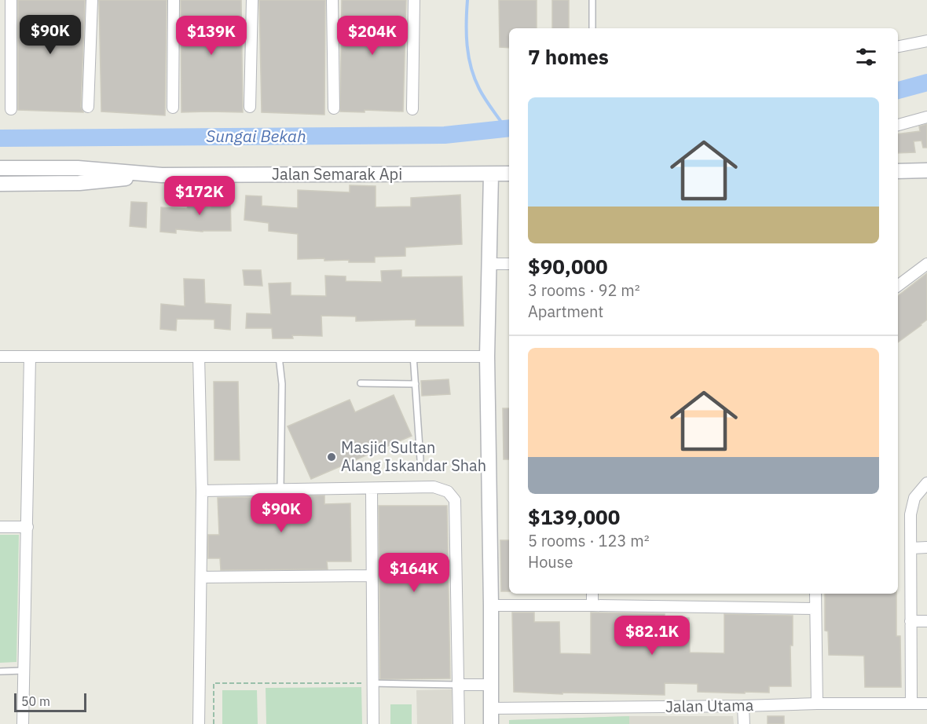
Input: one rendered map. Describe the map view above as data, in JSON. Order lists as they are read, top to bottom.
{
  "streets": {
    "street": ["Jalan Semarak Api", "Jalan Utama"]
  },
  "water": ["Sungai Bekah"],
  "places": ["Masjid Sultan Alang Iskandar Shah"],
  "scale_bar": "50 m",
  "page": {
    "price": [
      "$90K",
      "$139K",
      "$204K",
      "$172K",
      "$90K",
      "$164K",
      "$82.1K"
    ],
    "heading": "7 homes",
    "list": [
      {
        "name": "$90,000",
        "note": "3 rooms · 92 m² · Apartment"
      },
      {
        "name": "$139,000",
        "note": "5 rooms · 123 m² · House"
      }
    ],
    "scale": "50 m"
  }
}
